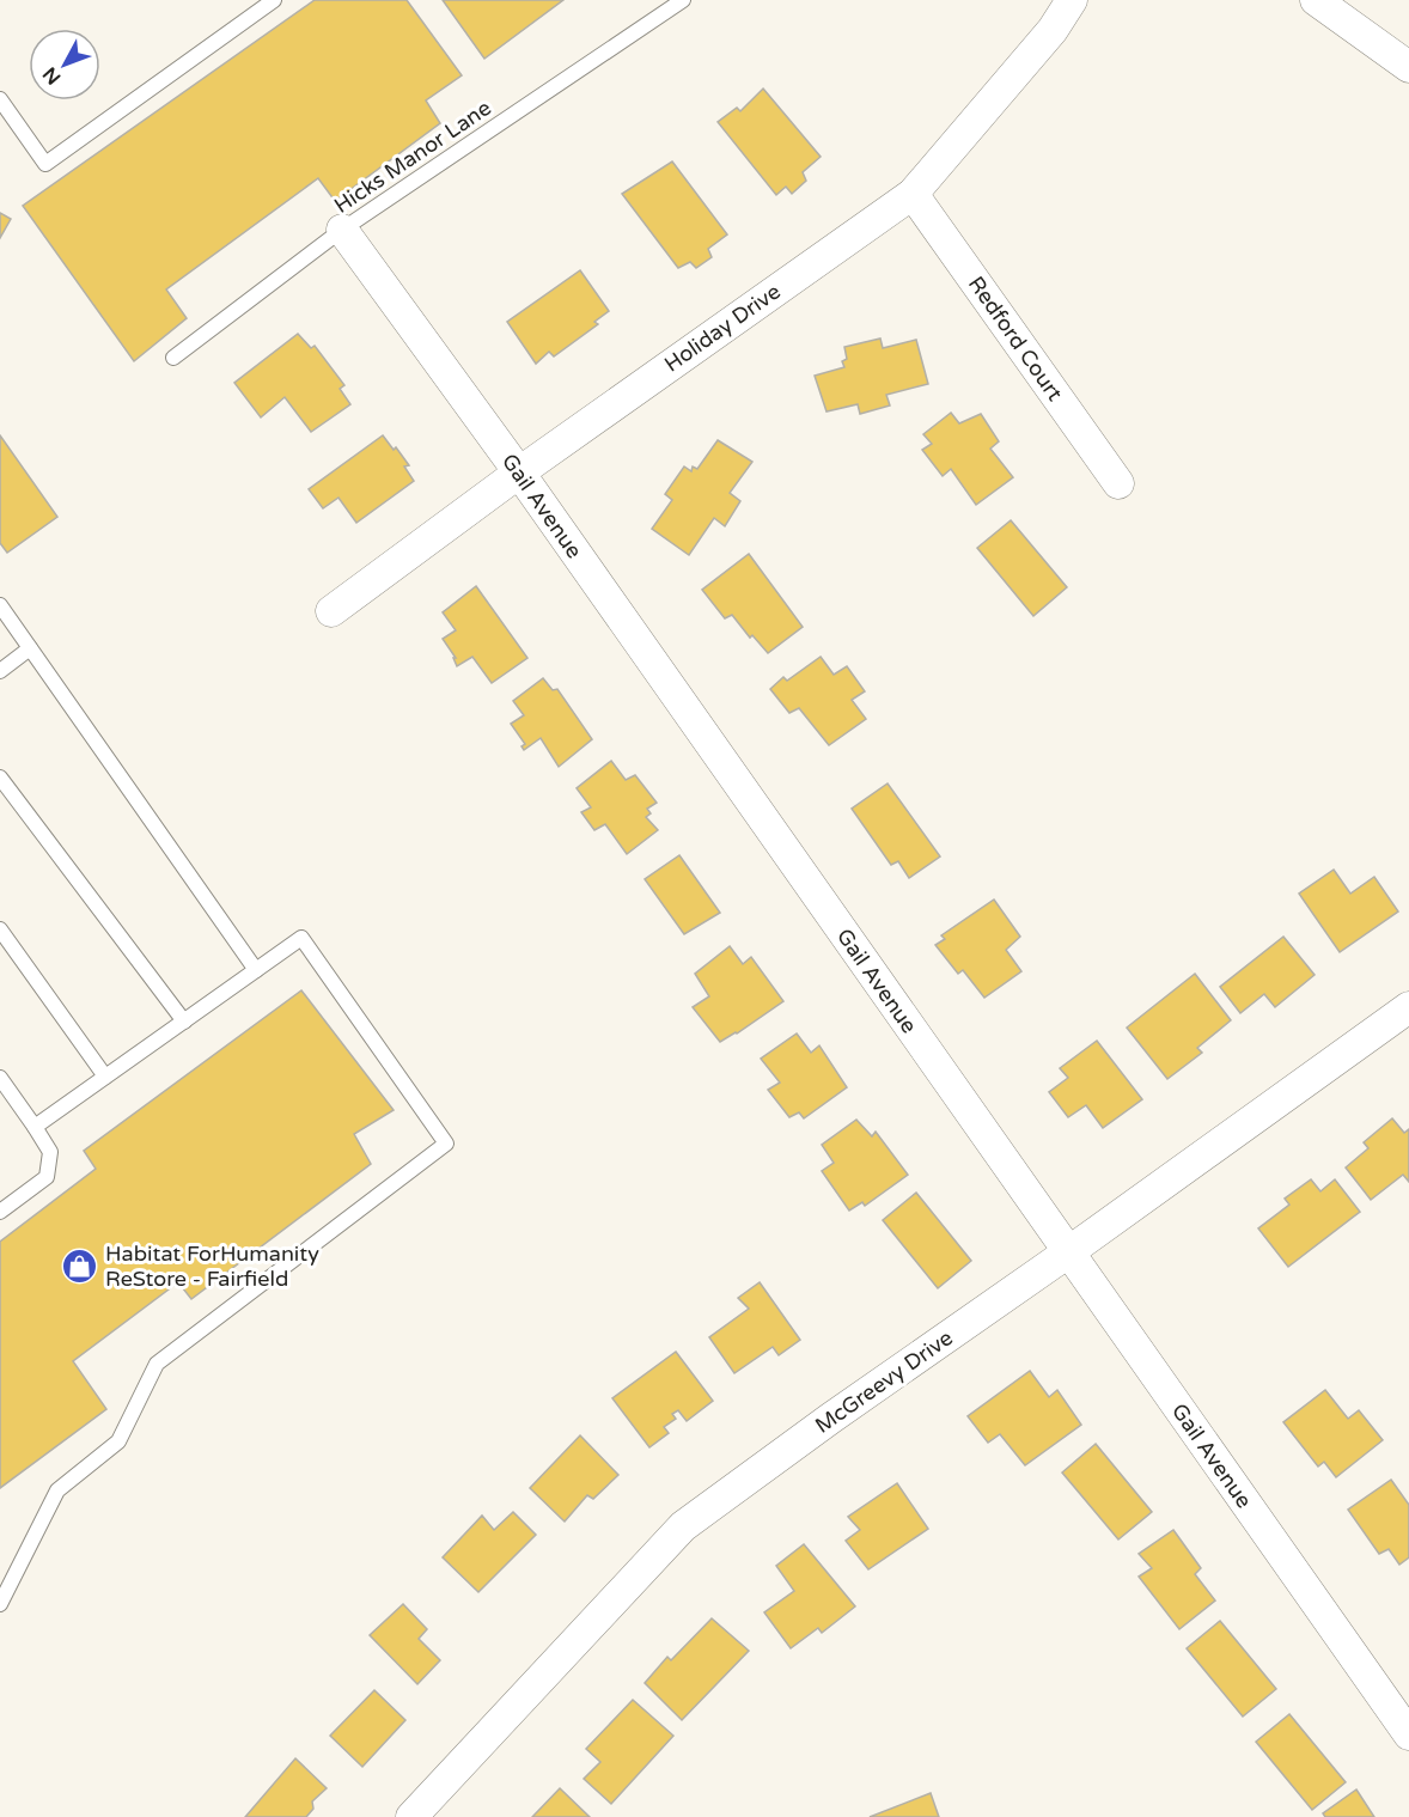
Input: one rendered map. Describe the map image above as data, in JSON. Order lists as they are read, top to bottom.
{
  "streets": {
    "street": [
      "Holiday Drive",
      "Redford Court",
      "Gail Avenue",
      "McGreevy Drive"
    ],
    "lane": ["Hicks Manor Lane"]
  },
  "crossings": [
    ["Hicks Manor Lane", "Gail Avenue"],
    ["Holiday Drive", "Redford Court"],
    ["Holiday Drive", "Gail Avenue"],
    ["Gail Avenue", "McGreevy Drive"]
  ],
  "places": {
    "shop": ["Habitat ForHumanity ReStore - Fairfield"]
  },
  "north": "bottom left"
}
